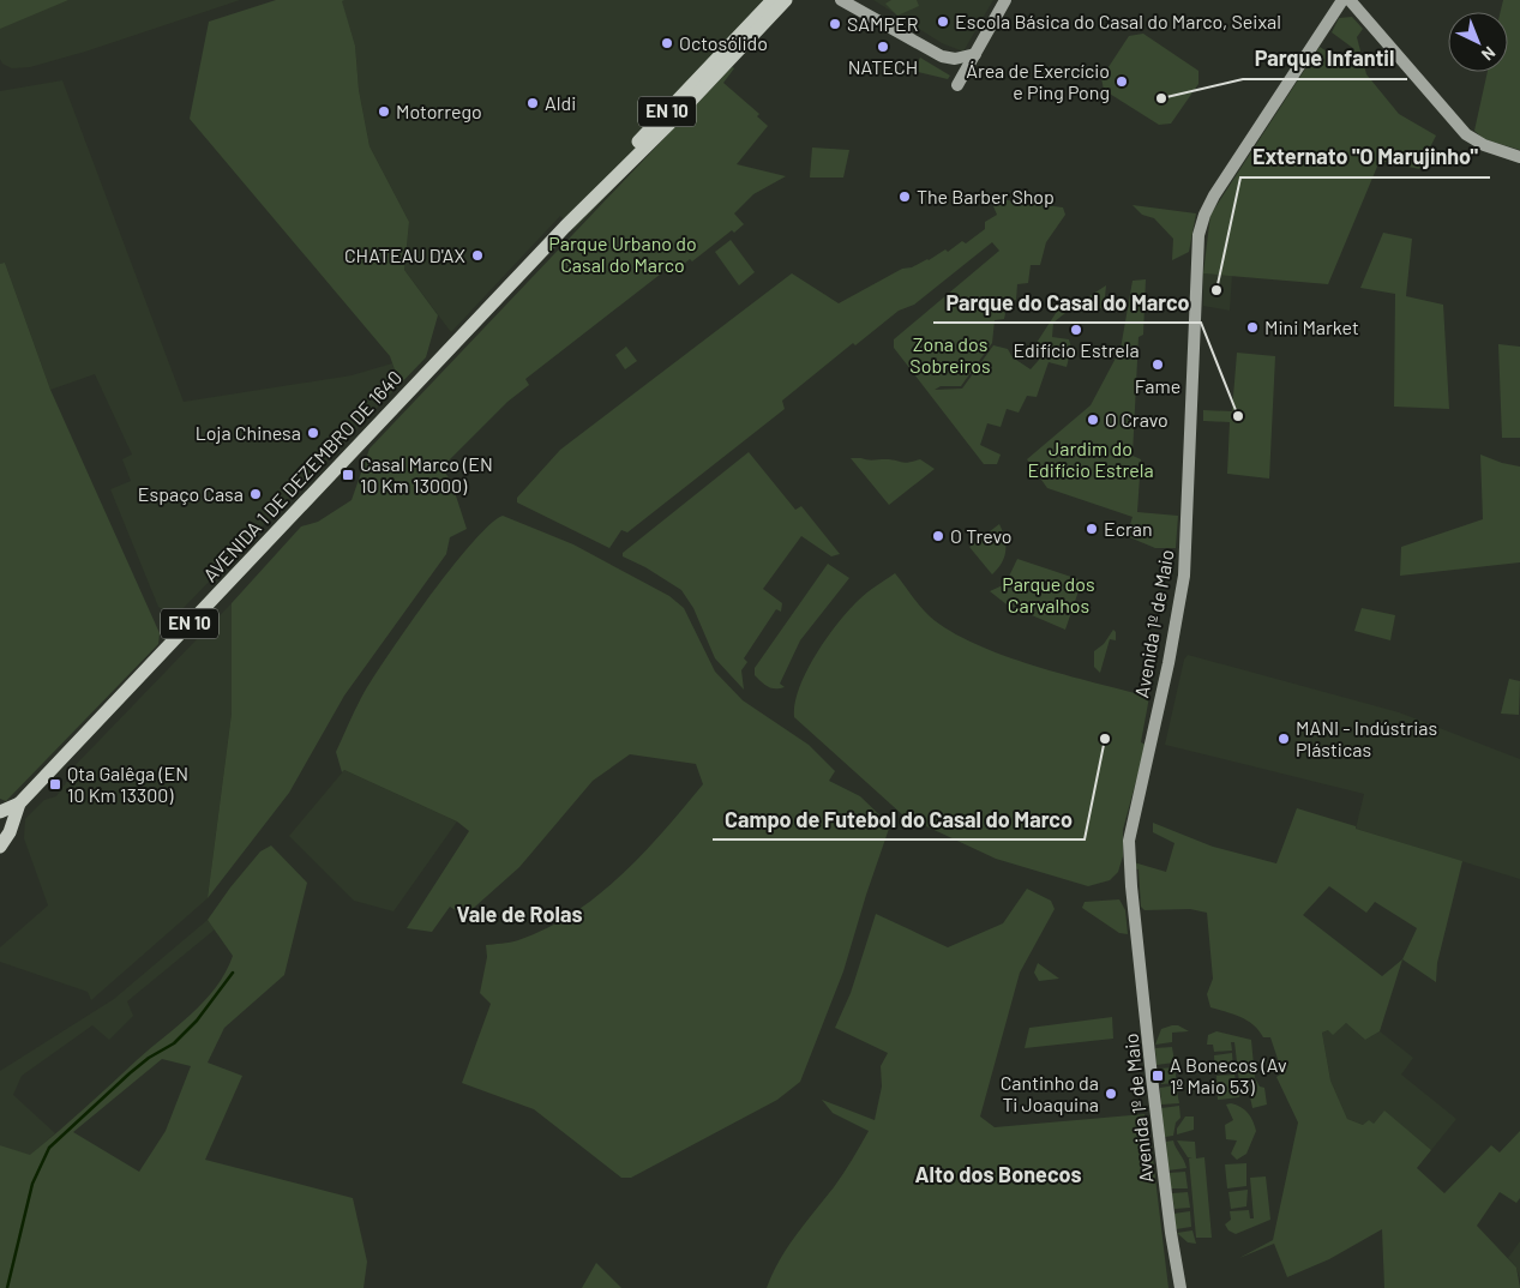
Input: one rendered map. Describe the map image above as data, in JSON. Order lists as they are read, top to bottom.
{
  "streets": {
    "main road": ["EN 10", "AVENIDA 1 DE DEZEMBRO DE 1640"],
    "street": ["Avenida 1º de Maio"]
  },
  "districts": ["Vale de Rolas", "Alto dos Bonecos"],
  "parks": [
    "Parque Urbano do Casal do Marco",
    "Zona dos Sobreiros",
    "Jardim do Edifício Estrela",
    "Parque dos Carvalhos"
  ],
  "places": {
    "other": [
      "Escola Básica do Casal do Marco, Seixal",
      "SAMPER",
      "Octosólido",
      "NATECH",
      "Área de Exercício e Ping Pong",
      "Parque Infantil",
      "Aldi",
      "Motorrego",
      "The Barber Shop",
      "CHATEAU D'AX",
      "Externato \"O Marujinho\"",
      "Mini Market",
      "Edifício Estrela",
      "Fame",
      "Parque do Casal do Marco",
      "O Cravo",
      "Loja Chinesa",
      "Espaço Casa",
      "Ecran",
      "O Trevo",
      "Campo de Futebol do Casal do Marco",
      "MANI - Indústrias Plásticas",
      "Cantinho da Ti Joaquina"
    ],
    "transit": ["Casal Marco (EN 10 Km 13000)", "Qta Galêga (EN 10 Km 13300)", "A Bonecos (Av 1º Maio 53)"]
  },
  "north": "bottom right"
}
